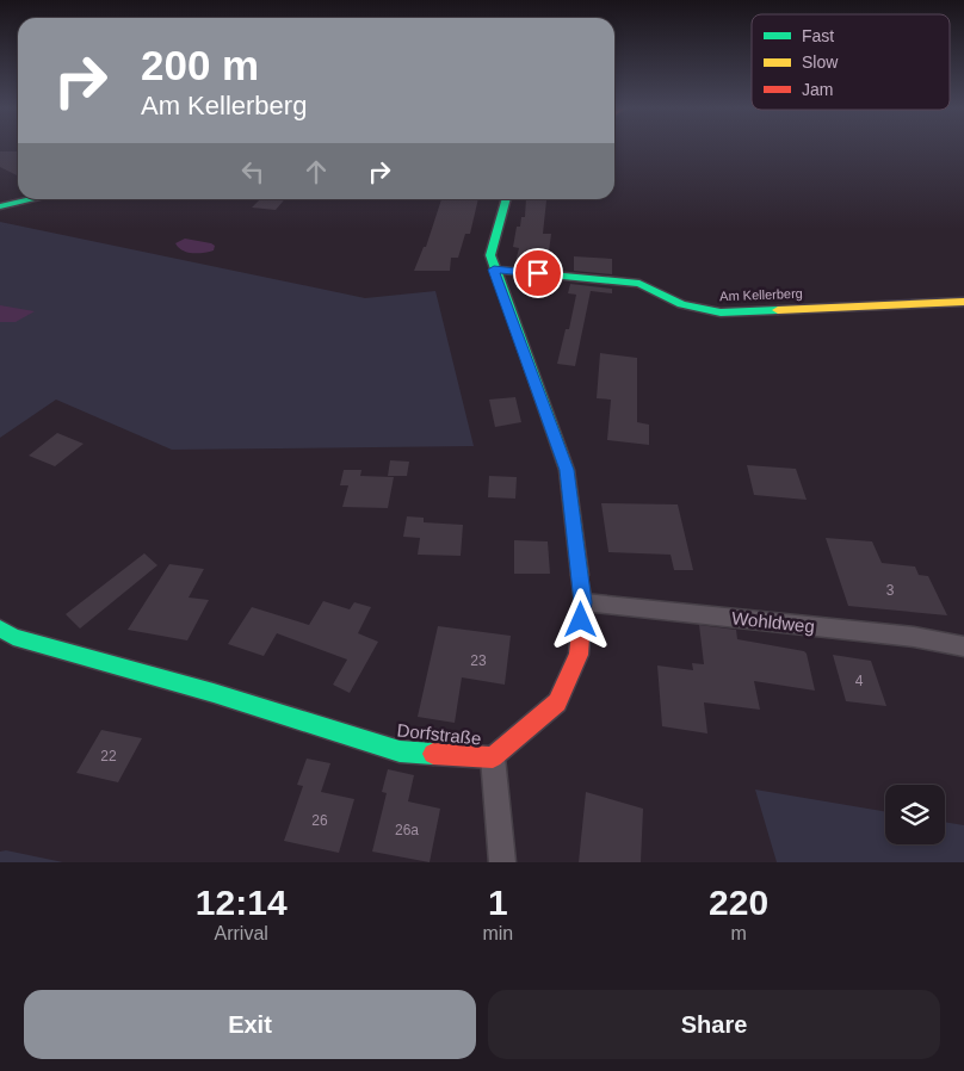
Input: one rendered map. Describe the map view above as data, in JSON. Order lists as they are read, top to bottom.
{
  "streets": {
    "street": ["Am Kellerberg", "Wohldweg", "Dorfstraße"]
  },
  "crossings": [
    ["Am Kellerberg", "Dorfstraße"],
    ["Wohldweg", "Dorfstraße"]
  ],
  "house_numbers": [
    "3",
    "23",
    "4",
    "22",
    "26",
    "26a"
  ],
  "legend": ["Fast", "Slow", "Jam"],
  "page": {
    "turn": ["200 m", "Am Kellerberg"],
    "eta": [
      "12:14",
      "Arrival",
      "1",
      "min",
      "220",
      "m"
    ],
    "buttons": ["Exit", "Share"]
  }
}
